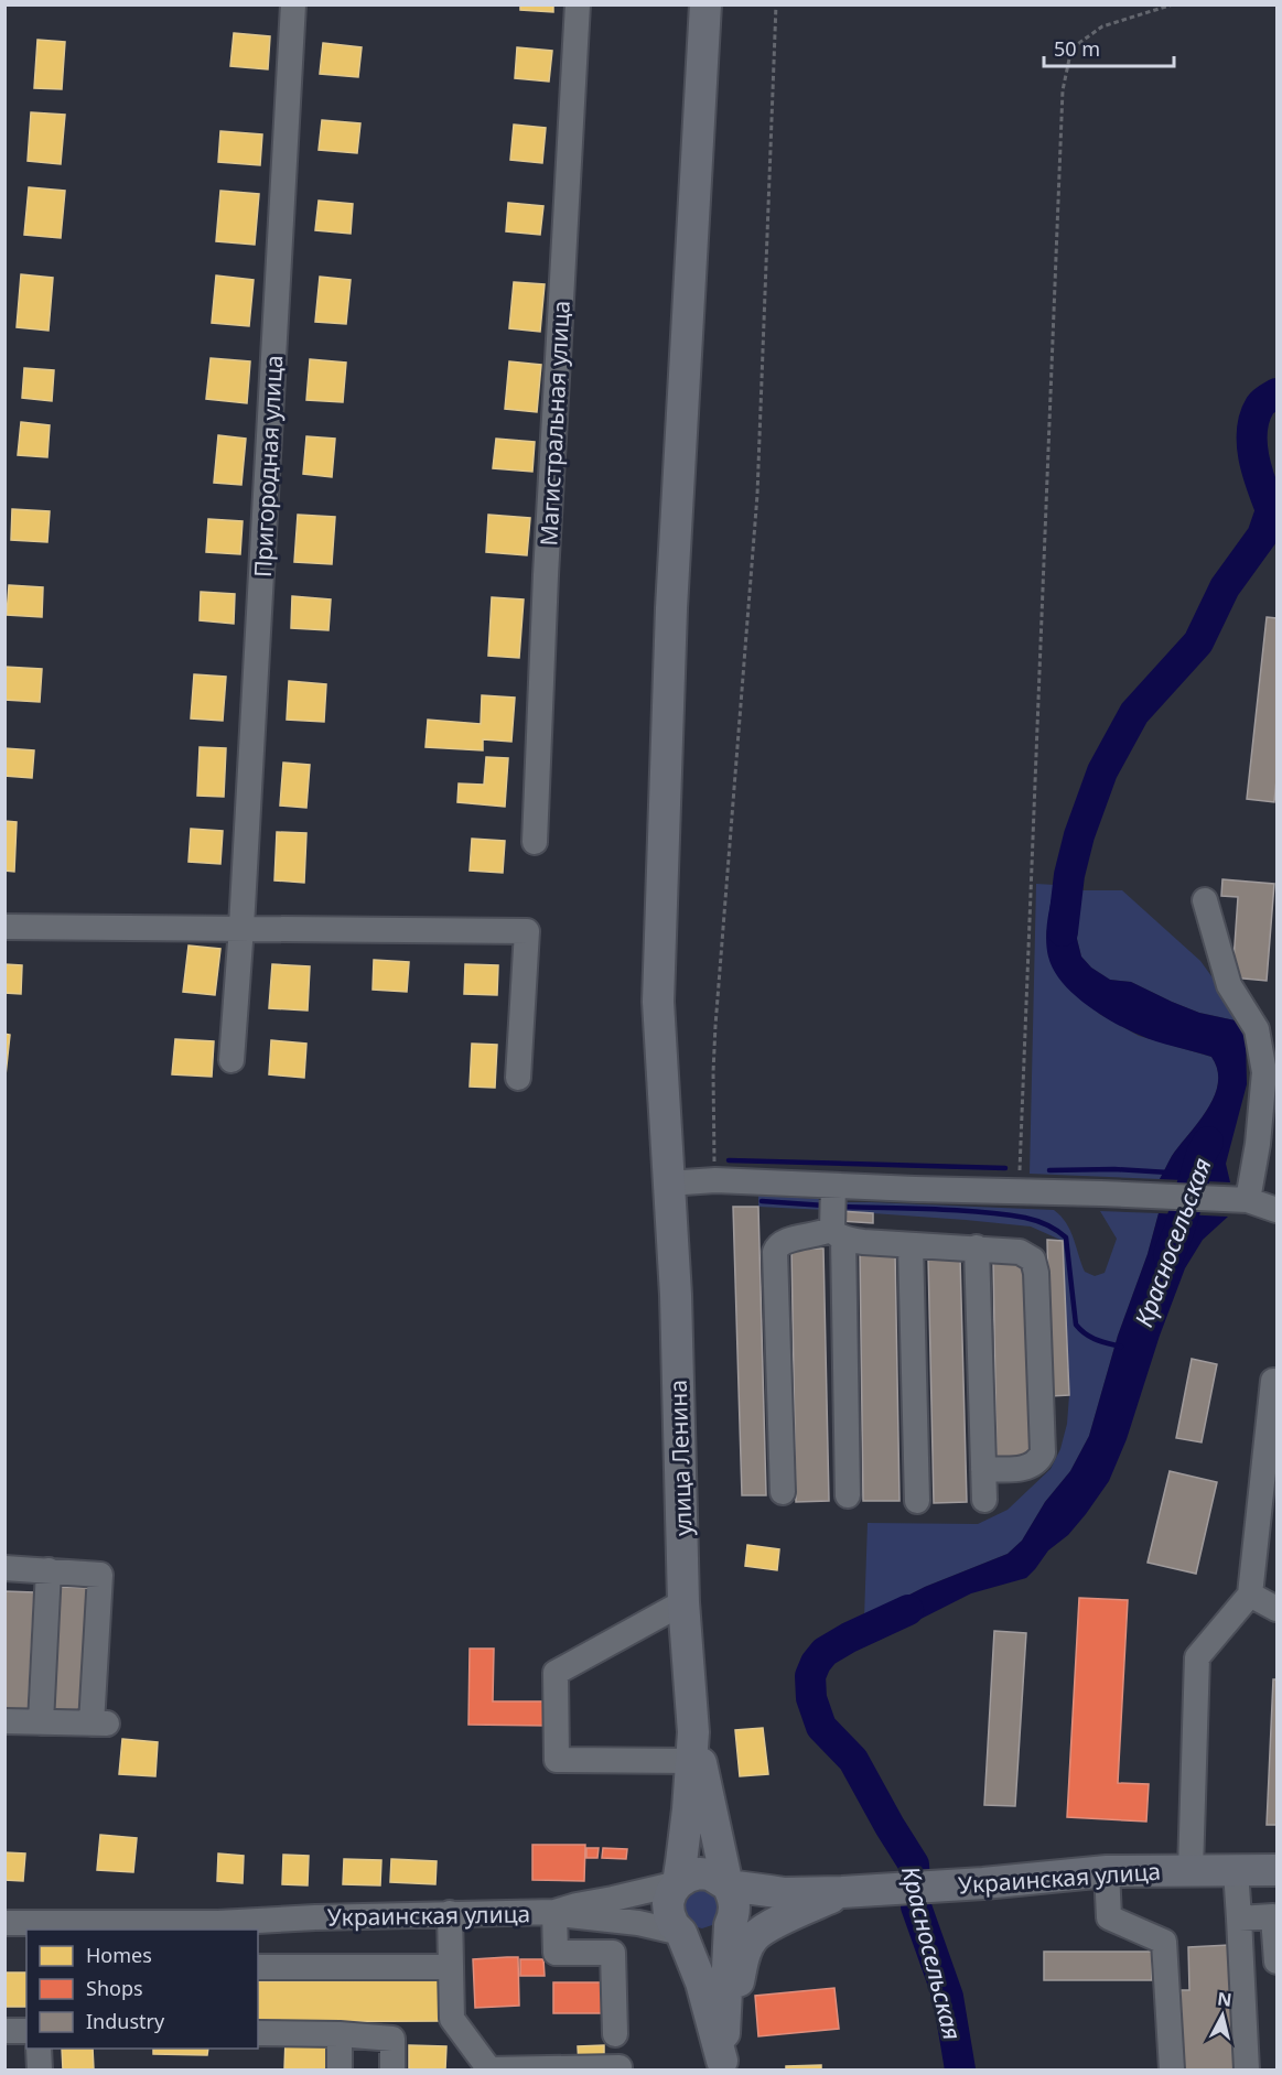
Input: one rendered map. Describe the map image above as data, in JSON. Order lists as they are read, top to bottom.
{
  "streets": {
    "main road": ["улица Ленина", "Украинская улица"],
    "street": ["Магистральная улица", "Пригородная улица"]
  },
  "crossings": [
    ["улица Ленина", "Украинская улица"]
  ],
  "water": ["Красносельская"],
  "legend": ["Homes", "Shops", "Industry"],
  "scale_bar": "50 m",
  "north": "top"
}
